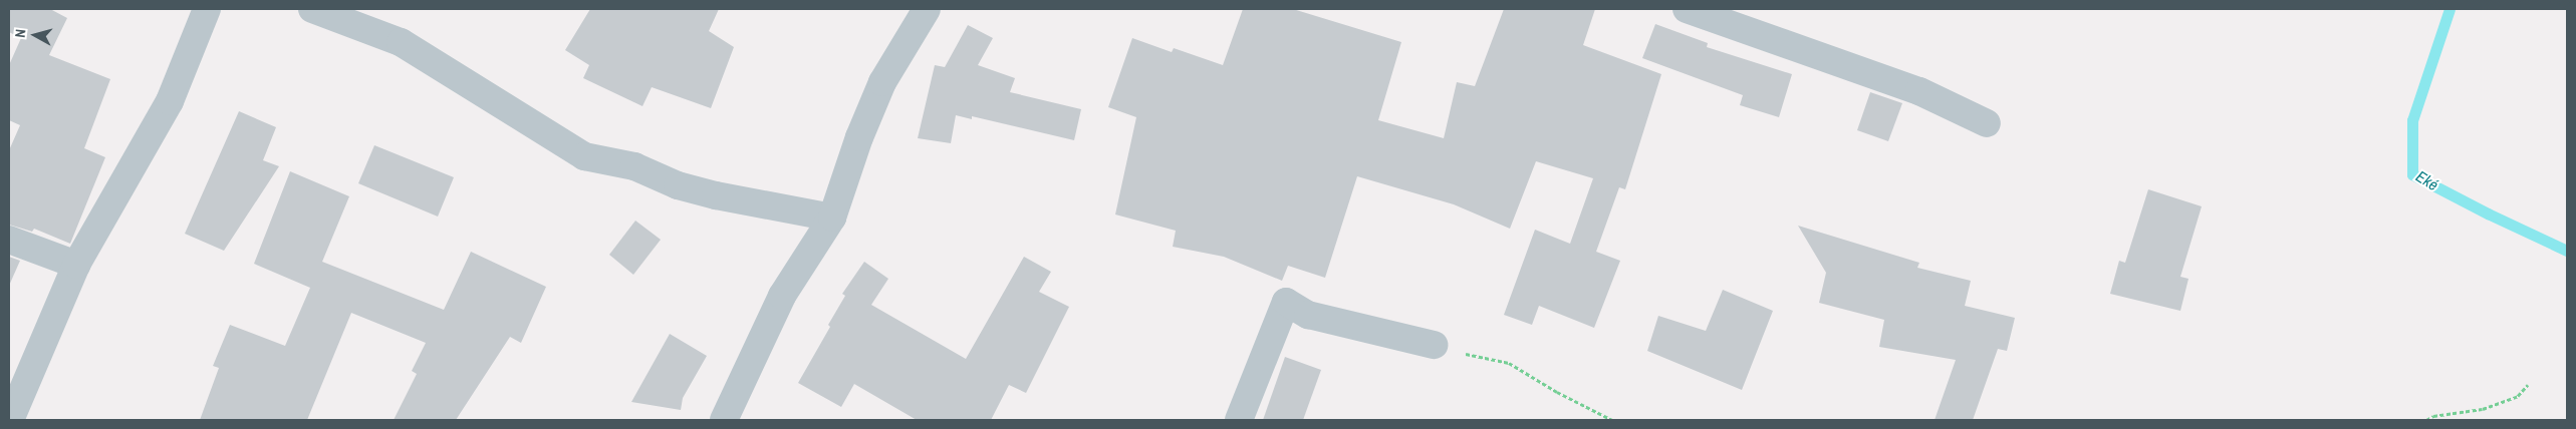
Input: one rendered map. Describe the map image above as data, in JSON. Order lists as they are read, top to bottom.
{
  "water": ["Eké"],
  "north": "left"
}
